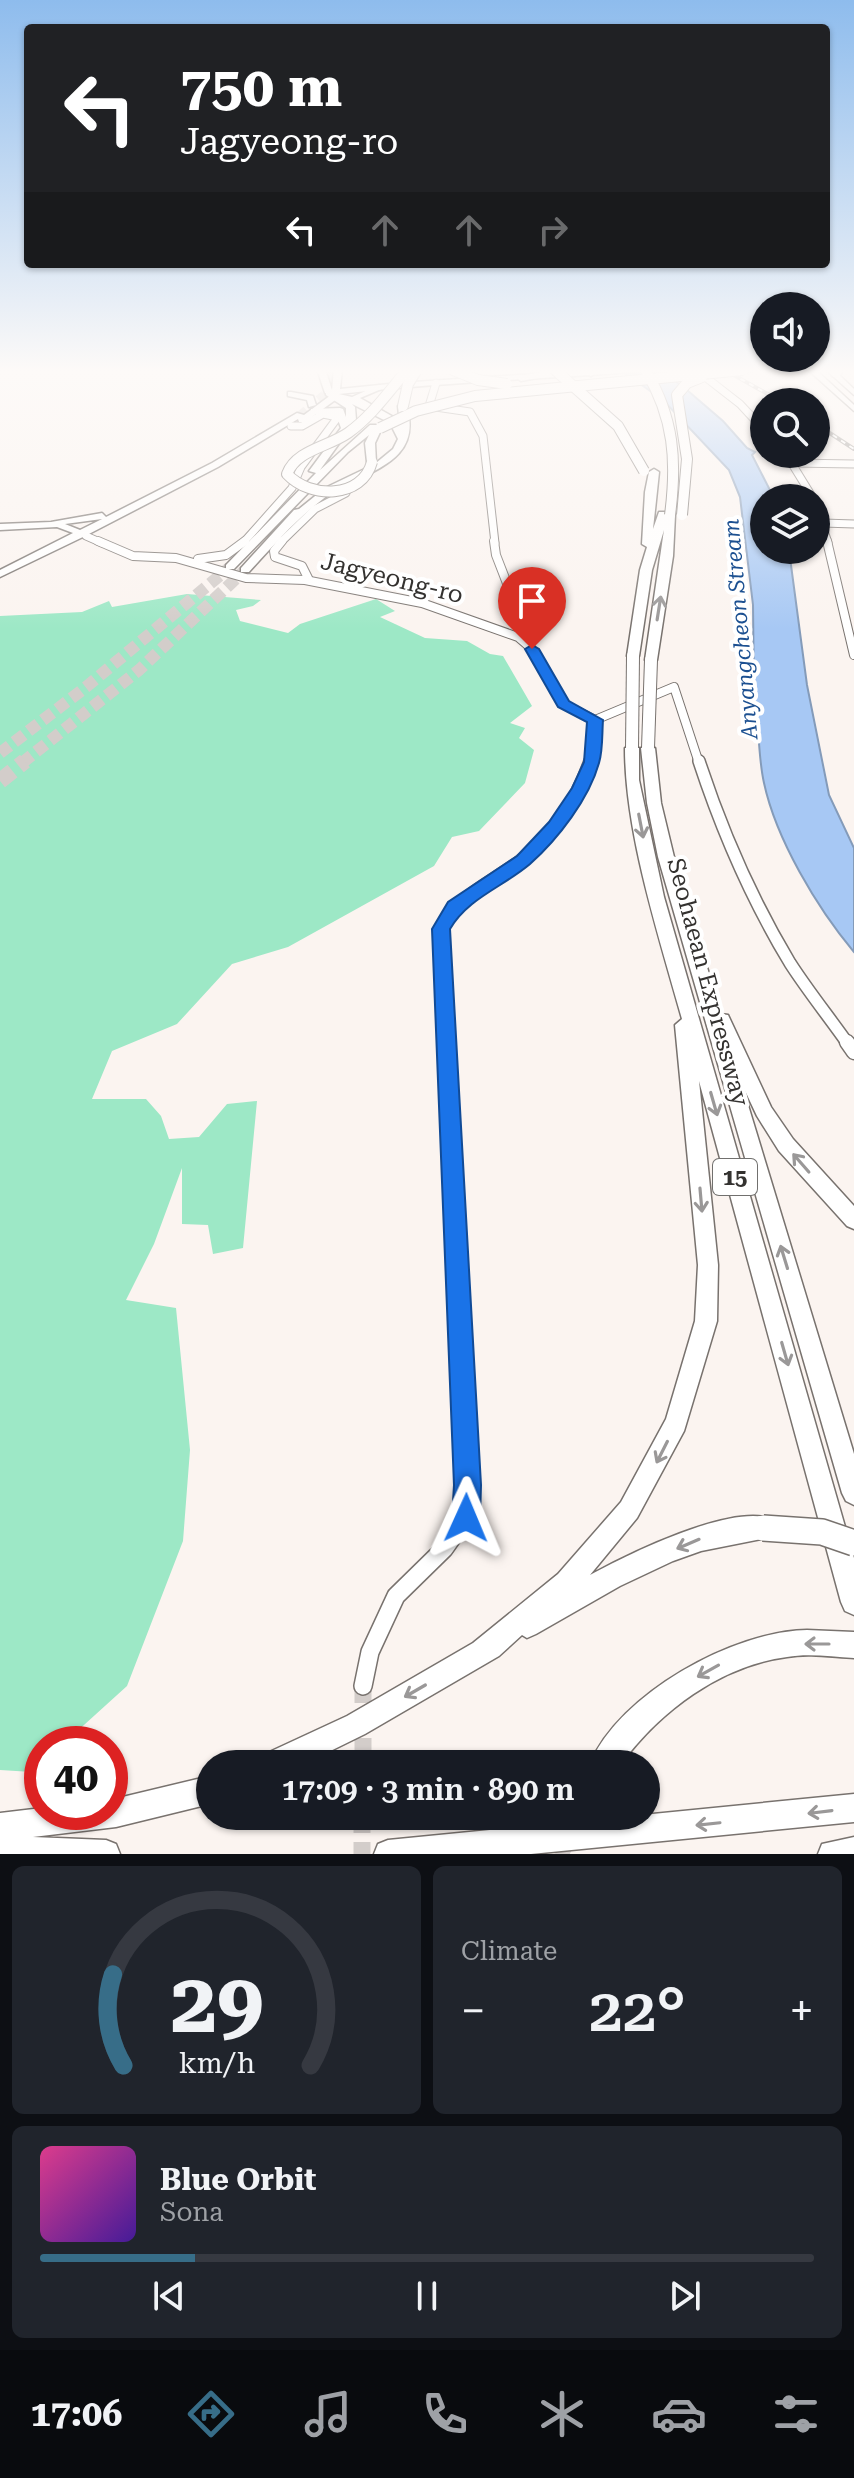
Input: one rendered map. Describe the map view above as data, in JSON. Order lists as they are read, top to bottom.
{
  "streets": {
    "highway": ["Seohaean Expressway", "15"],
    "street": ["Jagyeong-ro"]
  },
  "water": ["Anyangcheon Stream"],
  "page": {
    "turn": ["750 m", "Jagyeong-ro"],
    "limit": "40",
    "trip": "17:09 · 3 min · 890 m",
    "tile": "Climate",
    "heat": ["−", "22°", "+"],
    "song": ["Blue Orbit", "Sona"],
    "tabs": "17:06",
    "gauge": ["29", "km/h"]
  }
}
